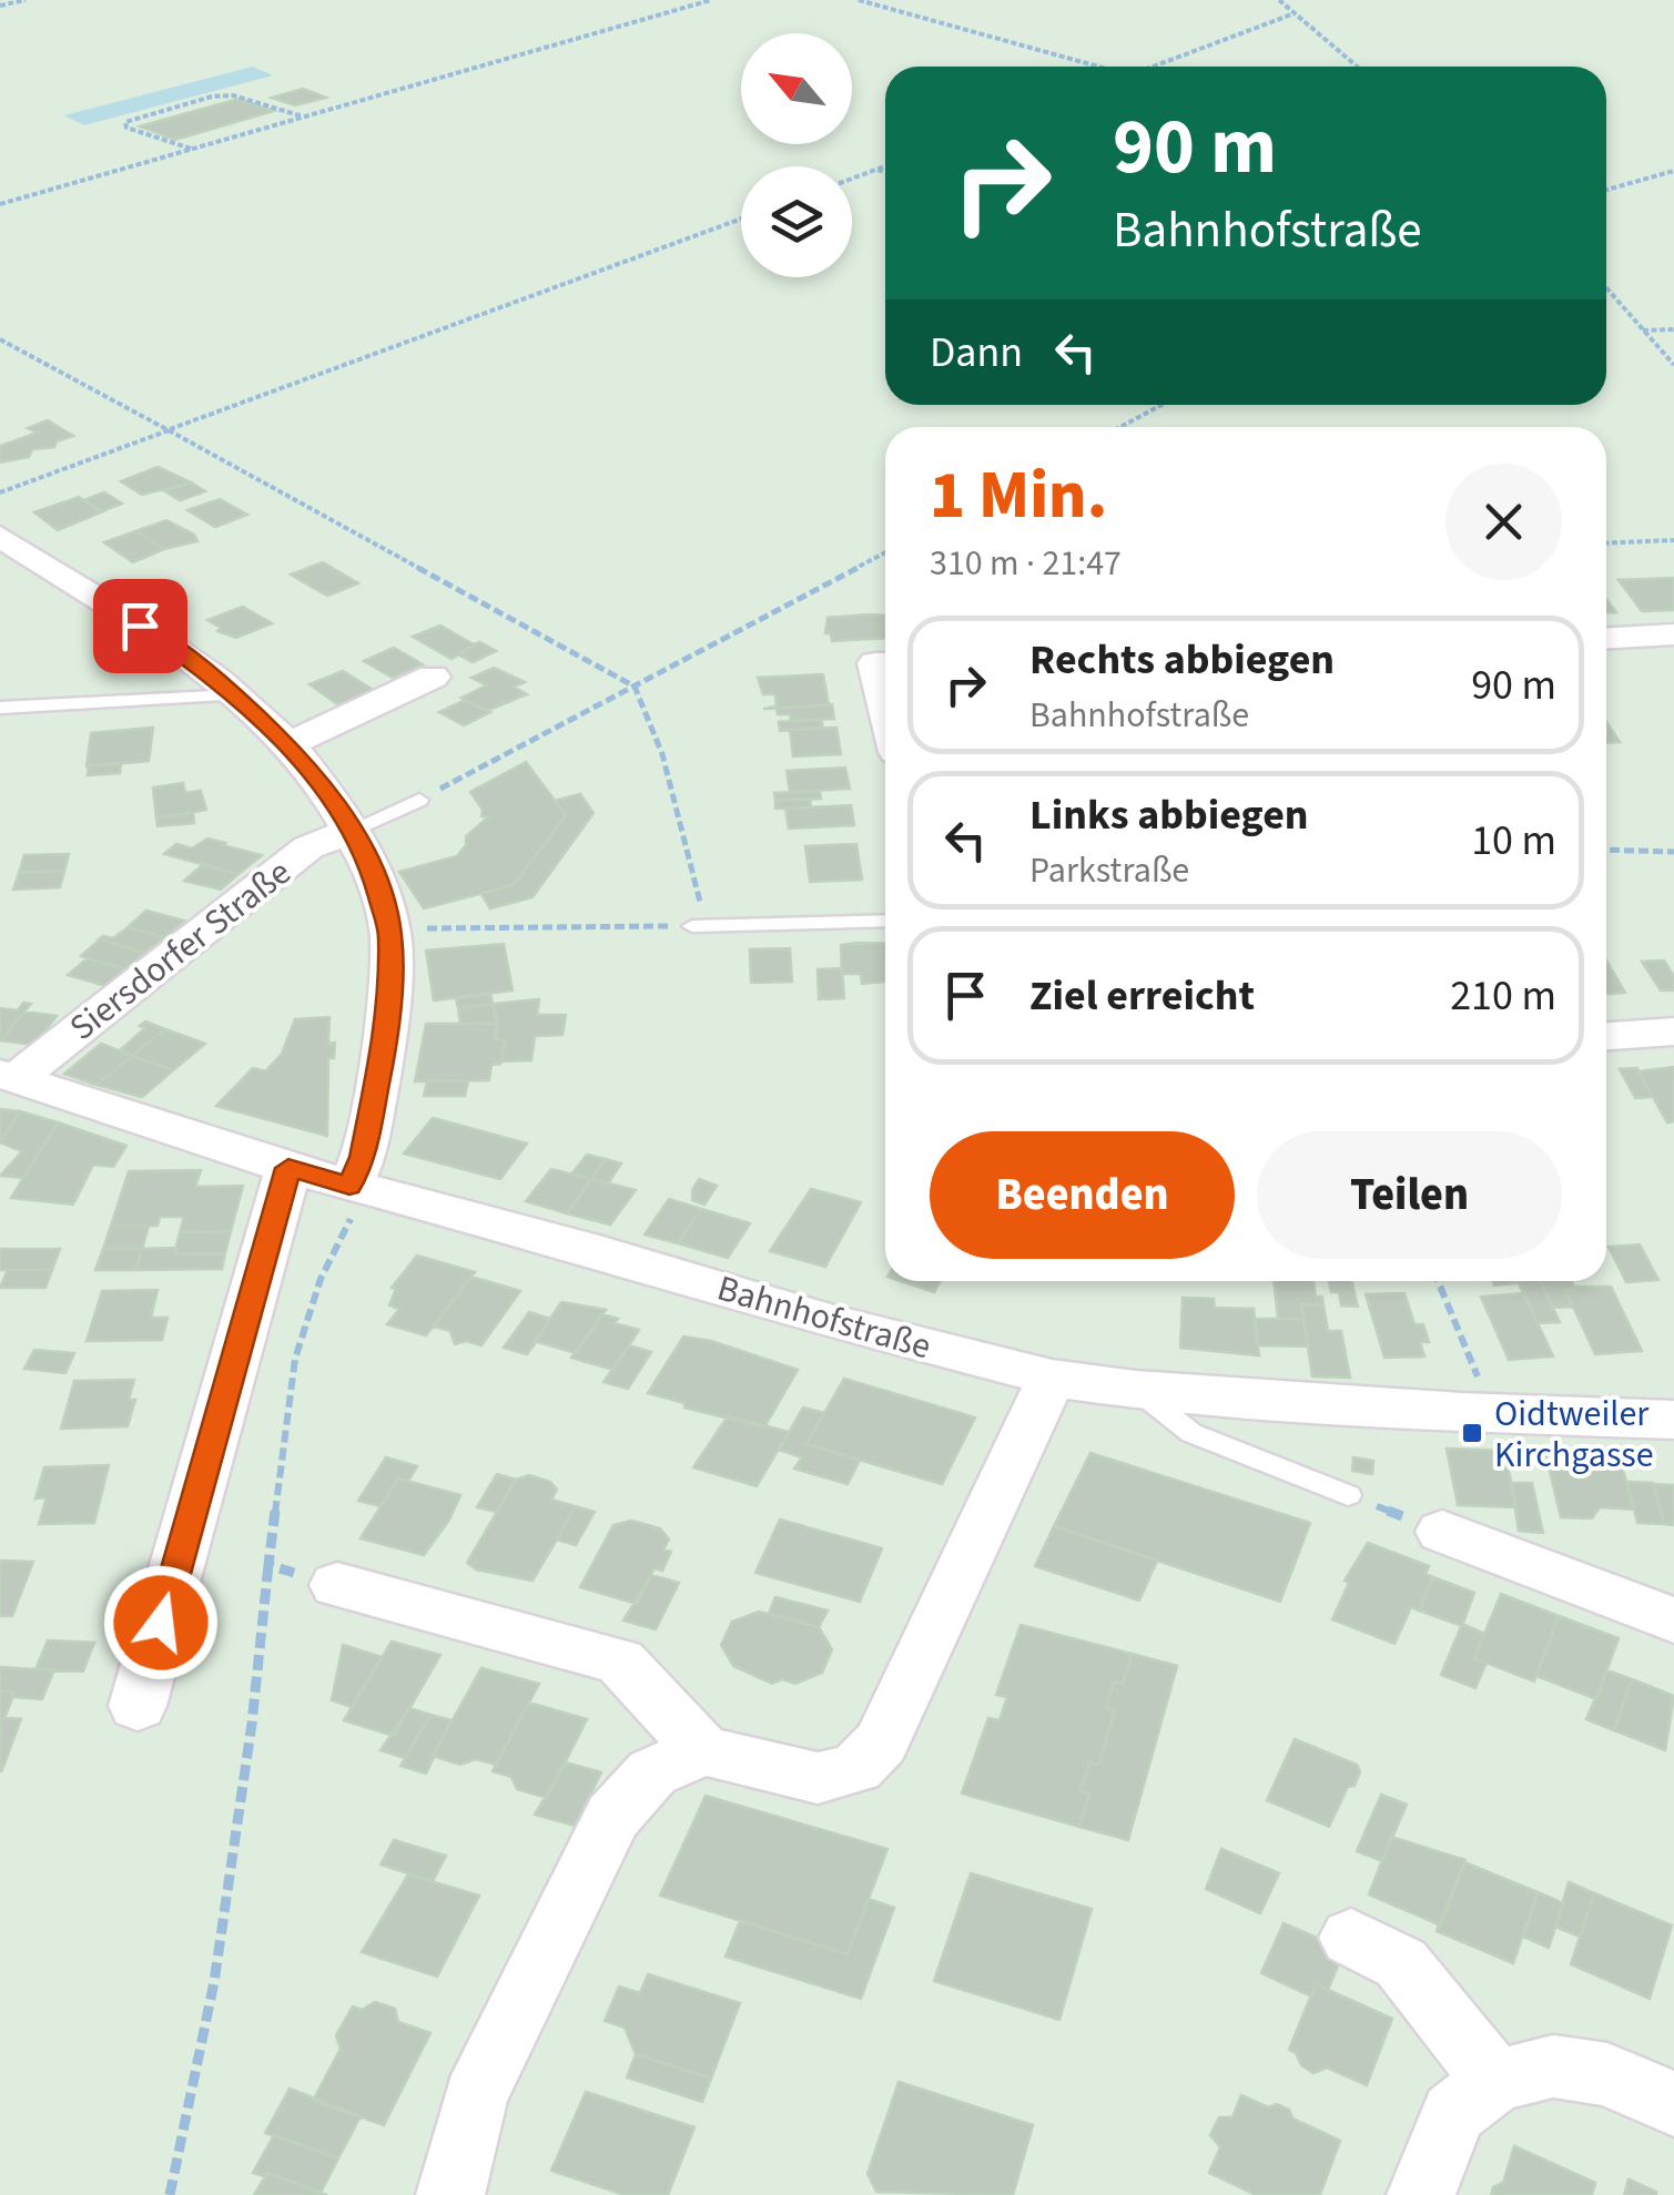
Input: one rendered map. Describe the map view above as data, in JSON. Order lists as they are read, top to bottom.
{
  "streets": {
    "street": ["Siersdorfer Straße", "Bahnhofstraße"]
  },
  "crossings": [
    ["Siersdorfer Straße", "Bahnhofstraße"]
  ],
  "places": {
    "transit": ["Oidtweiler Kirchgasse"]
  },
  "north": "top left",
  "page": {
    "turn": ["90 m", "Bahnhofstraße"],
    "then": "Dann",
    "heading": ["1 Min.", "310 m · 21:47"],
    "list": [
      {
        "name": "Rechts abbiegen",
        "note": "Bahnhofstraße",
        "value": "90 m"
      },
      {
        "name": "Links abbiegen",
        "note": "Parkstraße",
        "value": "10 m"
      },
      {
        "name": "Ziel erreicht",
        "value": "210 m"
      }
    ],
    "buttons": ["Beenden", "Teilen"]
  }
}
